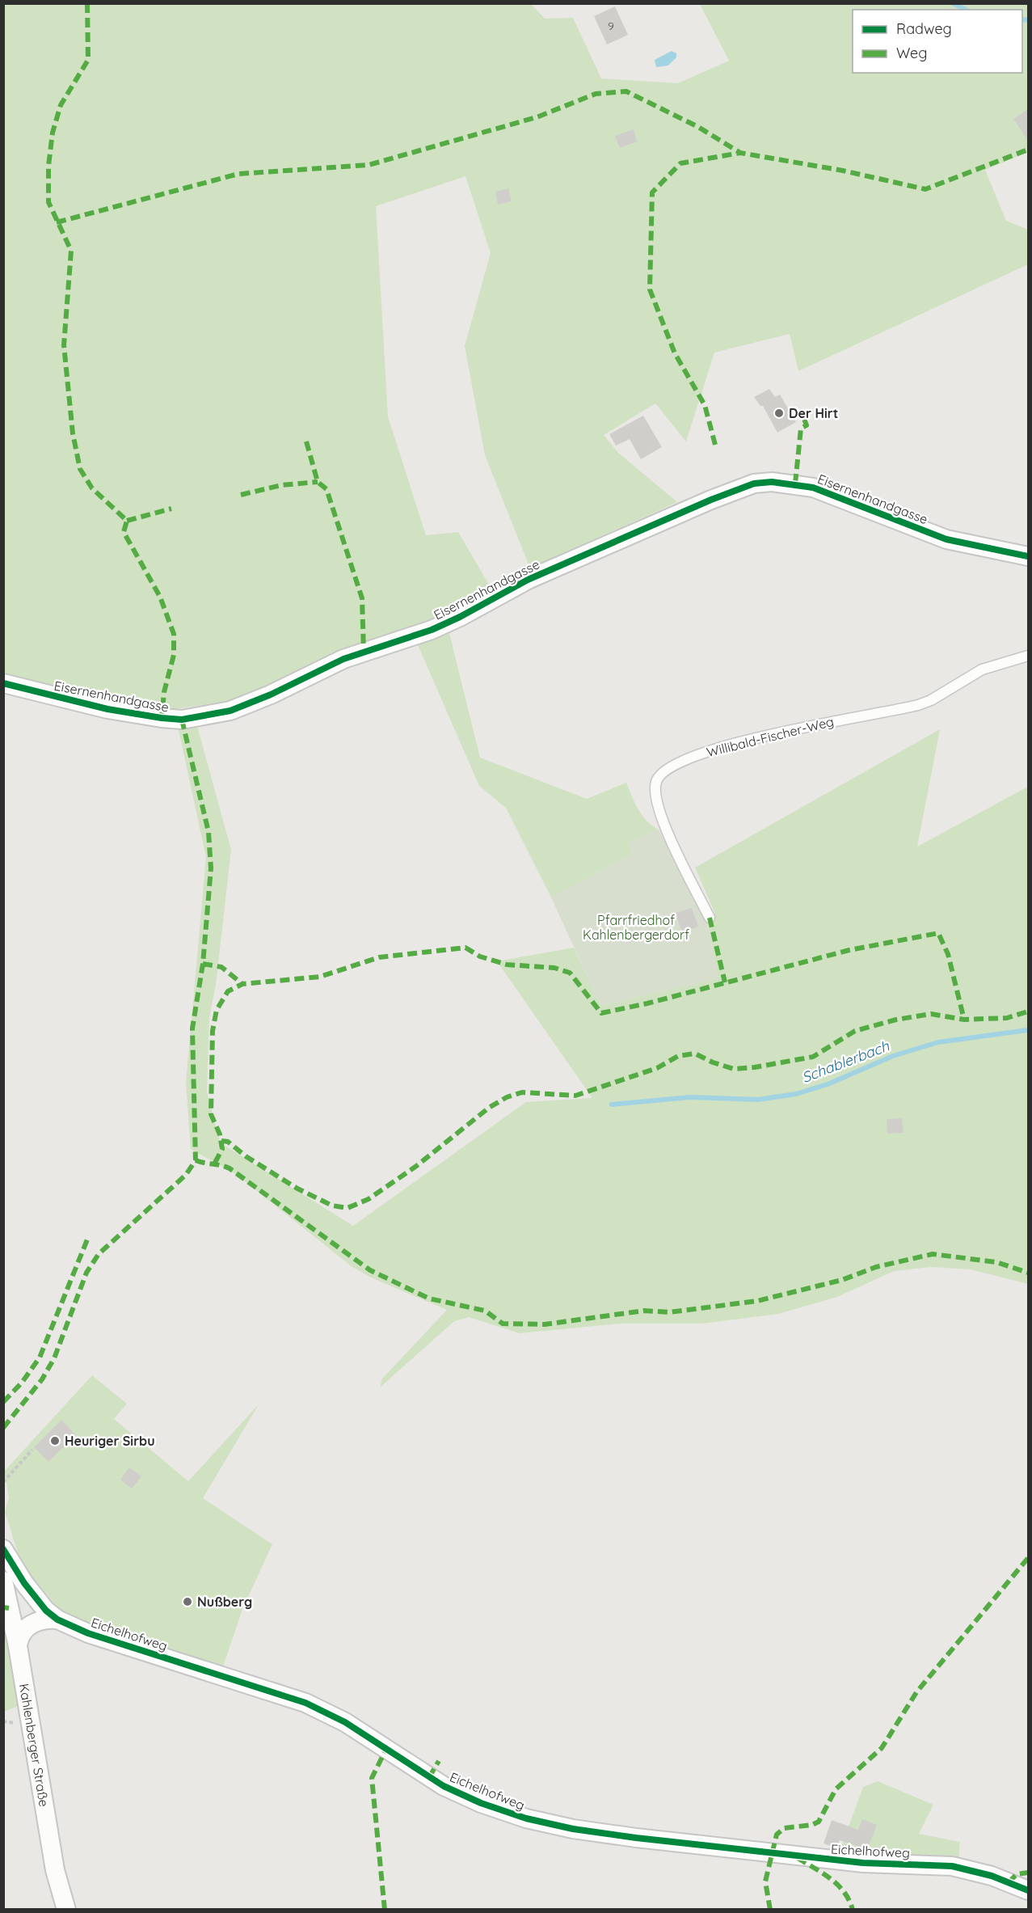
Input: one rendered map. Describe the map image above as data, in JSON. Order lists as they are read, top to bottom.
{
  "streets": {
    "street": ["Eisernenhandgasse", "Eichelhofweg", "Kahlenberger Straße"],
    "lane": ["Willibald-Fischer-Weg"]
  },
  "water": ["Schablerbach"],
  "parks": ["Pfarrfriedhof Kahlenbergerdorf"],
  "places": ["Der Hirt", "Heuriger Sirbu", "Nußberg"],
  "house_numbers": ["9"],
  "legend": ["Radweg", "Weg"]
}
